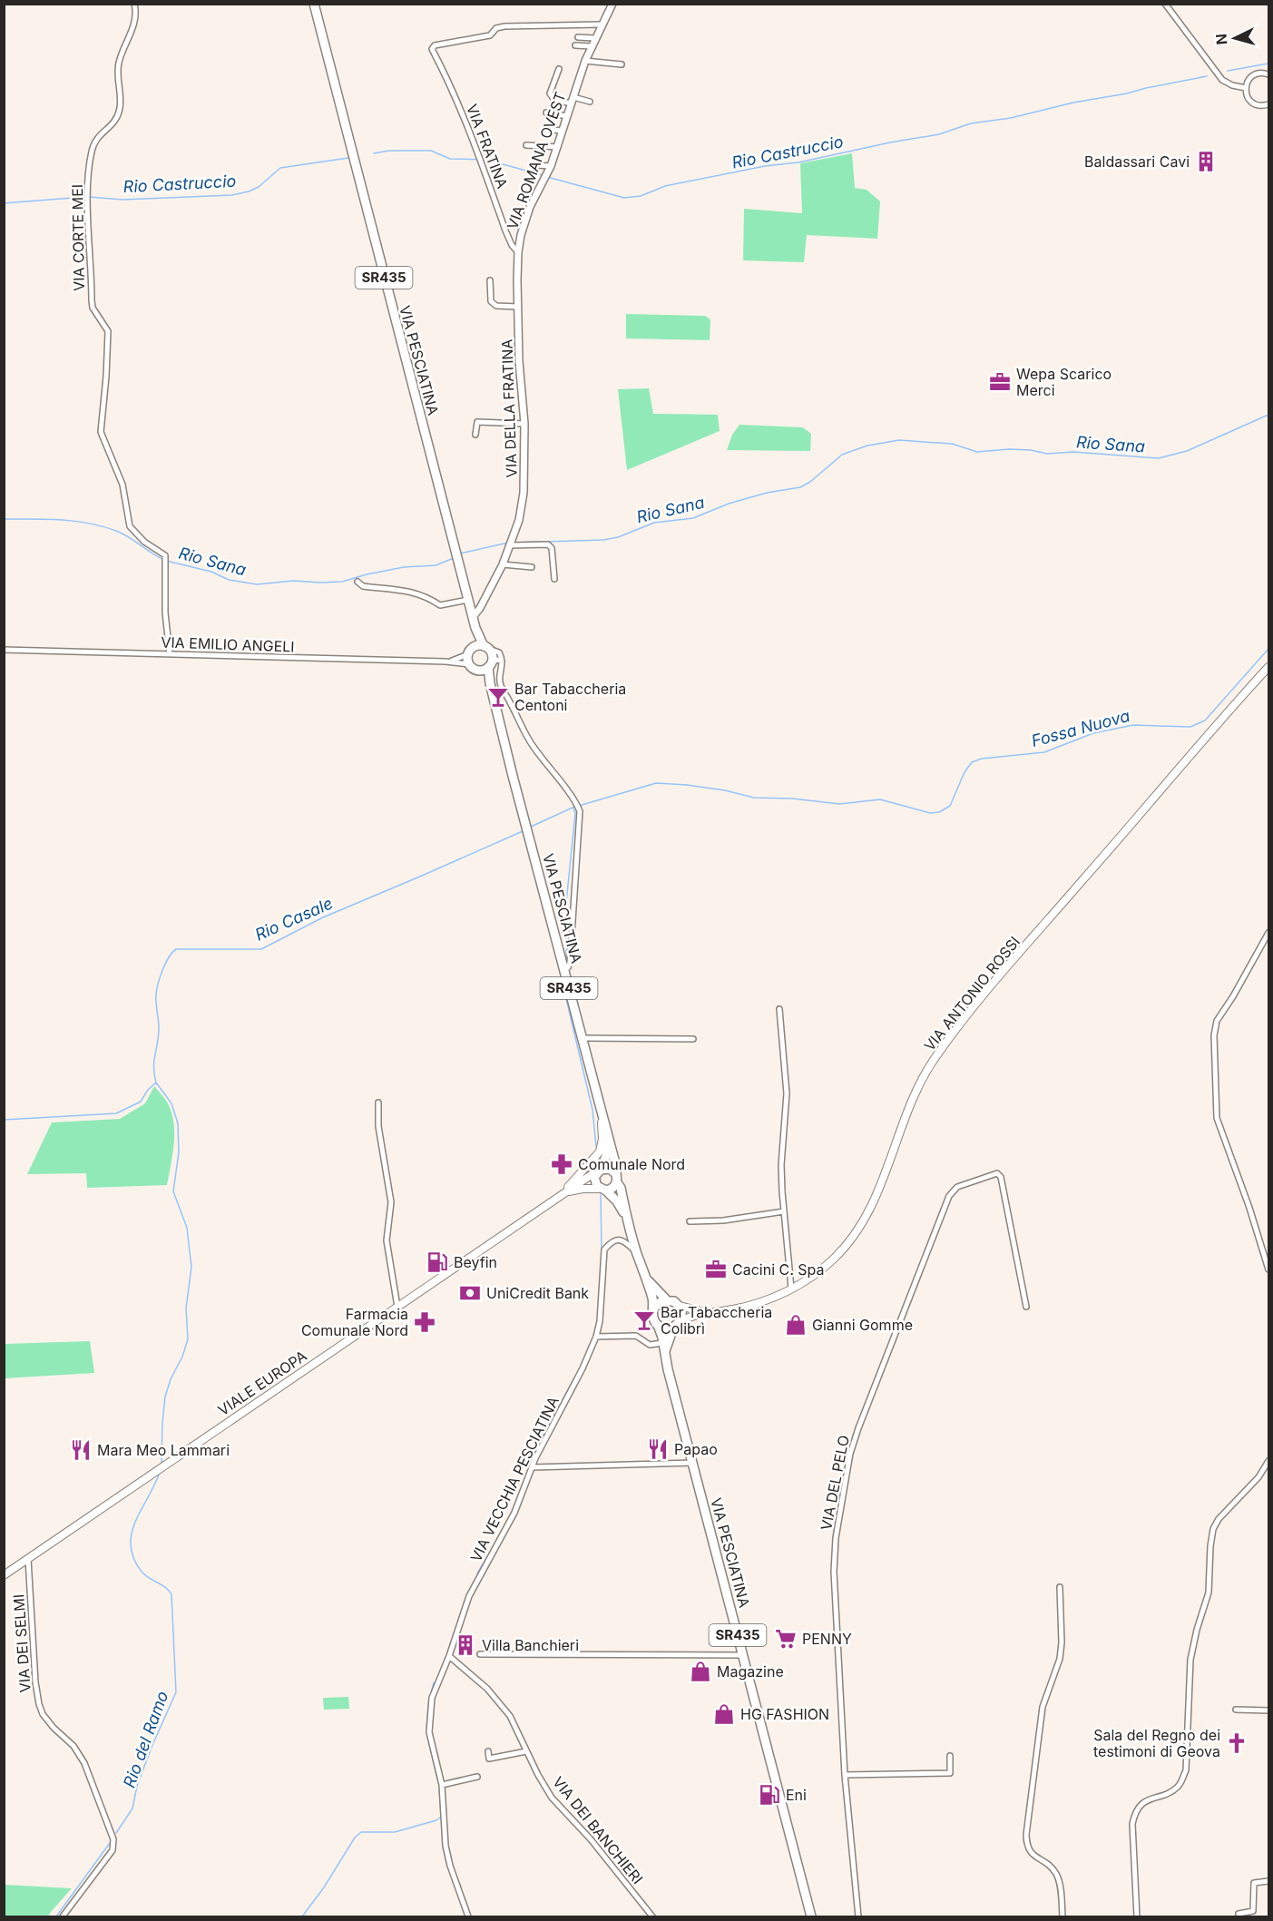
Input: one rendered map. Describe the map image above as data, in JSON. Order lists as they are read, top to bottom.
{
  "streets": {
    "main road": [
      "SR435",
      "VIA PESCIATINA",
      "VIA ANTONIO ROSSI",
      "VIALE EUROPA"
    ],
    "street": [
      "VIA FRATINA",
      "VIA ROMANA OVEST",
      "VIA CORTE MEI",
      "VIA DELLA FRATINA",
      "VIA EMILIO ANGELI",
      "VIA VECCHIA PESCIATINA",
      "VIA DEL PELO",
      "VIA DEI SELMI",
      "VIA DEI BANCHIERI"
    ]
  },
  "crossings": [
    ["VIA FRATINA", "VIA ROMANA OVEST"],
    ["VIA FRATINA", "VIA DELLA FRATINA"],
    ["VIA ROMANA OVEST", "VIA DELLA FRATINA"],
    ["VIA CORTE MEI", "VIA EMILIO ANGELI"],
    ["VIA PESCIATINA", "VIA DELLA FRATINA"],
    ["VIA PESCIATINA", "VIA EMILIO ANGELI"],
    ["VIA PESCIATINA", "VIALE EUROPA"],
    ["VIA PESCIATINA", "VIA VECCHIA PESCIATINA"],
    ["VIALE EUROPA", "VIA DEI SELMI"],
    ["VIA VECCHIA PESCIATINA", "VIA DEI BANCHIERI"]
  ],
  "water": [
    "Rio Castruccio",
    "Rio Sana",
    "Fossa Nuova",
    "Rio Casale",
    "Rio del Ramo"
  ],
  "places": {
    "building": ["Baldassari Cavi", "Villa Banchieri"],
    "office": ["Wepa Scarico Merci", "Cacini C. Spa"],
    "bar": ["Bar Tabaccheria Centoni", "Bar Tabaccheria Colibrì"],
    "pharmacy": ["Comunale Nord", "Farmacia Comunale Nord"],
    "fuel station": ["Beyfin", "Eni"],
    "bank": ["UniCredit Bank"],
    "shop": ["Gianni Gomme", "Magazine", "HG FASHION"],
    "restaurant": ["Papao", "Mara Meo Lammari"],
    "supermarket": ["PENNY"],
    "church": ["Sala del Regno dei testimoni di Geova"]
  },
  "north": "left"
}
